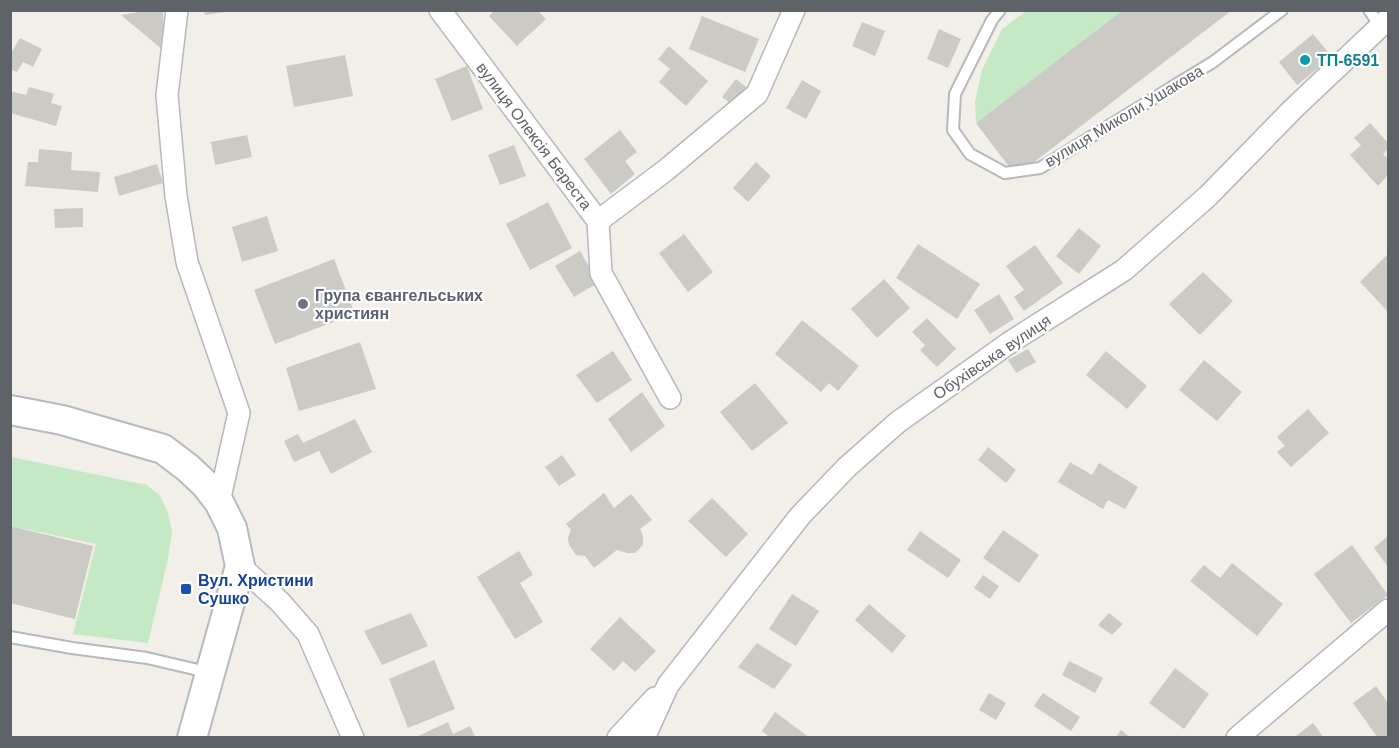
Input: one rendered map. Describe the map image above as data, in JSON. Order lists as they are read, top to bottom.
{
  "streets": {
    "street": ["вулиця Олексія Береста", "Обухівська вулиця"],
    "lane": ["вулиця Миколи Ушакова"]
  },
  "places": {
    "other": ["ТП-6591", "Група євангельських християн"],
    "transit": ["Вул. Христини Сушко"]
  }
}
